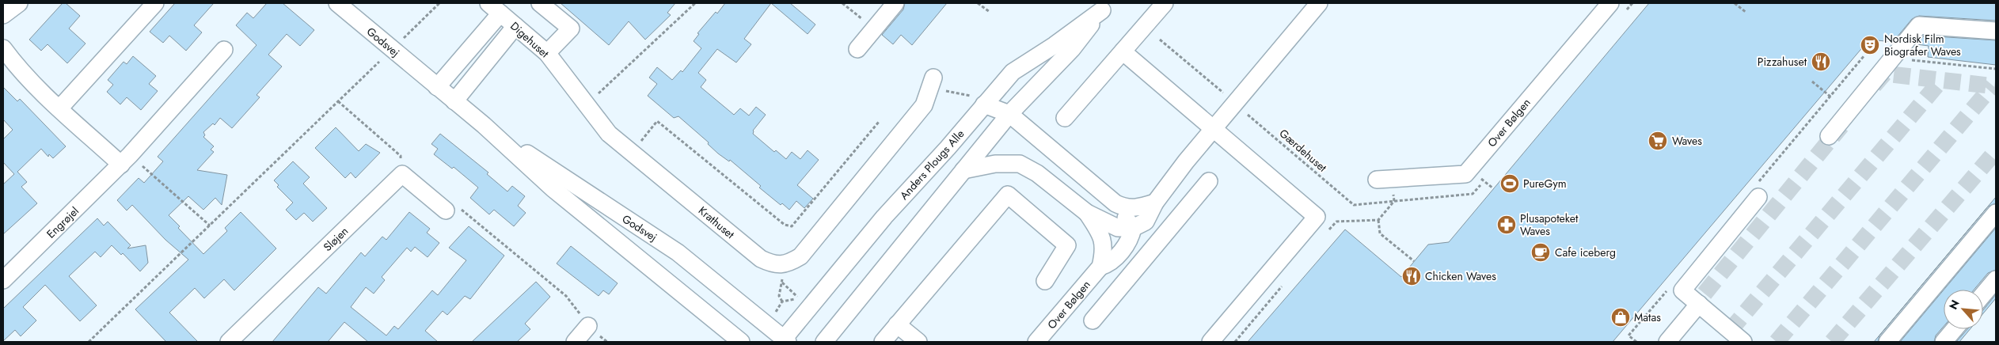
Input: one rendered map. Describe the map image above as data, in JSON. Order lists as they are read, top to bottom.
{
  "streets": {
    "street": [
      "Digehuset",
      "Godsvej",
      "Over Bølgen",
      "Anders Plougs Alle",
      "Engrøjel",
      "Krathuset",
      "Sløjen"
    ],
    "path": ["Gærdehuset"]
  },
  "crossings": [
    ["Digehuset", "Godsvej"],
    ["Digehuset", "Krathuset"],
    ["Godsvej", "Anders Plougs Alle"]
  ],
  "places": {
    "theatre": ["Nordisk Film Biografer Waves"],
    "restaurant": ["Pizzahuset", "Chicken Waves"],
    "supermarket": ["Waves"],
    "sports": ["PureGym"],
    "pharmacy": ["Plusapoteket Waves"],
    "cafe": ["Cafe iceberg"],
    "shop": ["Matas"]
  },
  "north": "top left"
}
